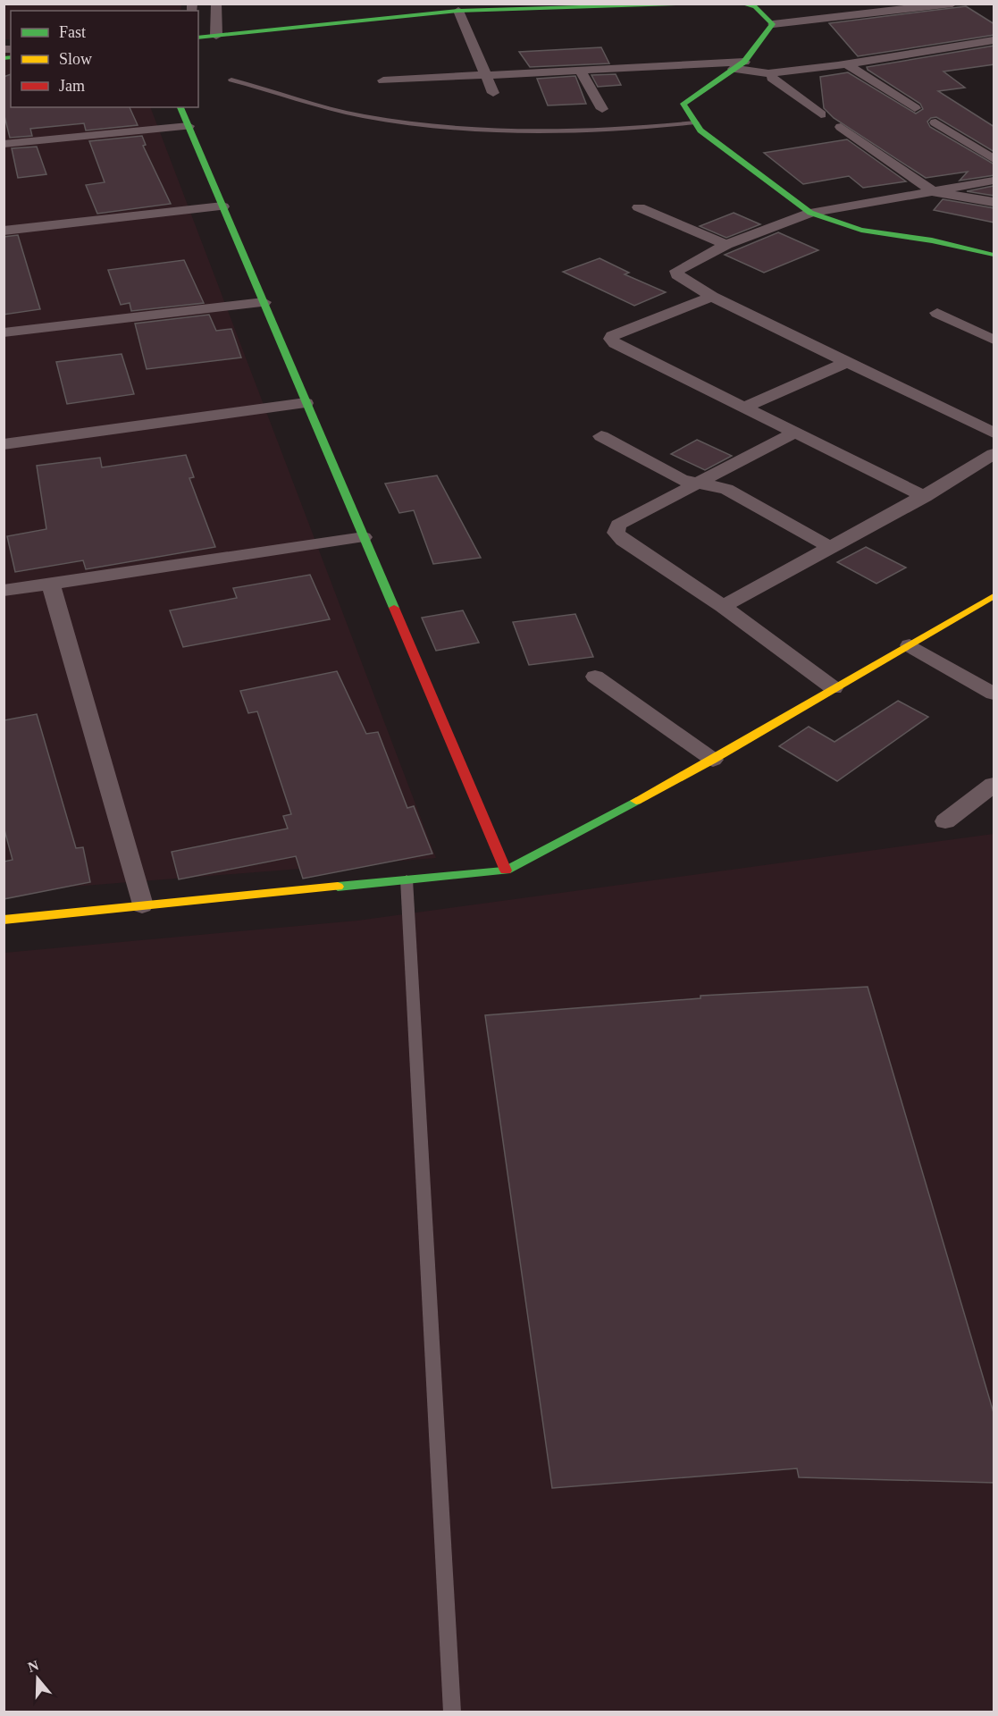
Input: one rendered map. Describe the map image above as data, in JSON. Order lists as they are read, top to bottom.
{
  "legend": ["Fast", "Slow", "Jam"],
  "north": "top"
}
